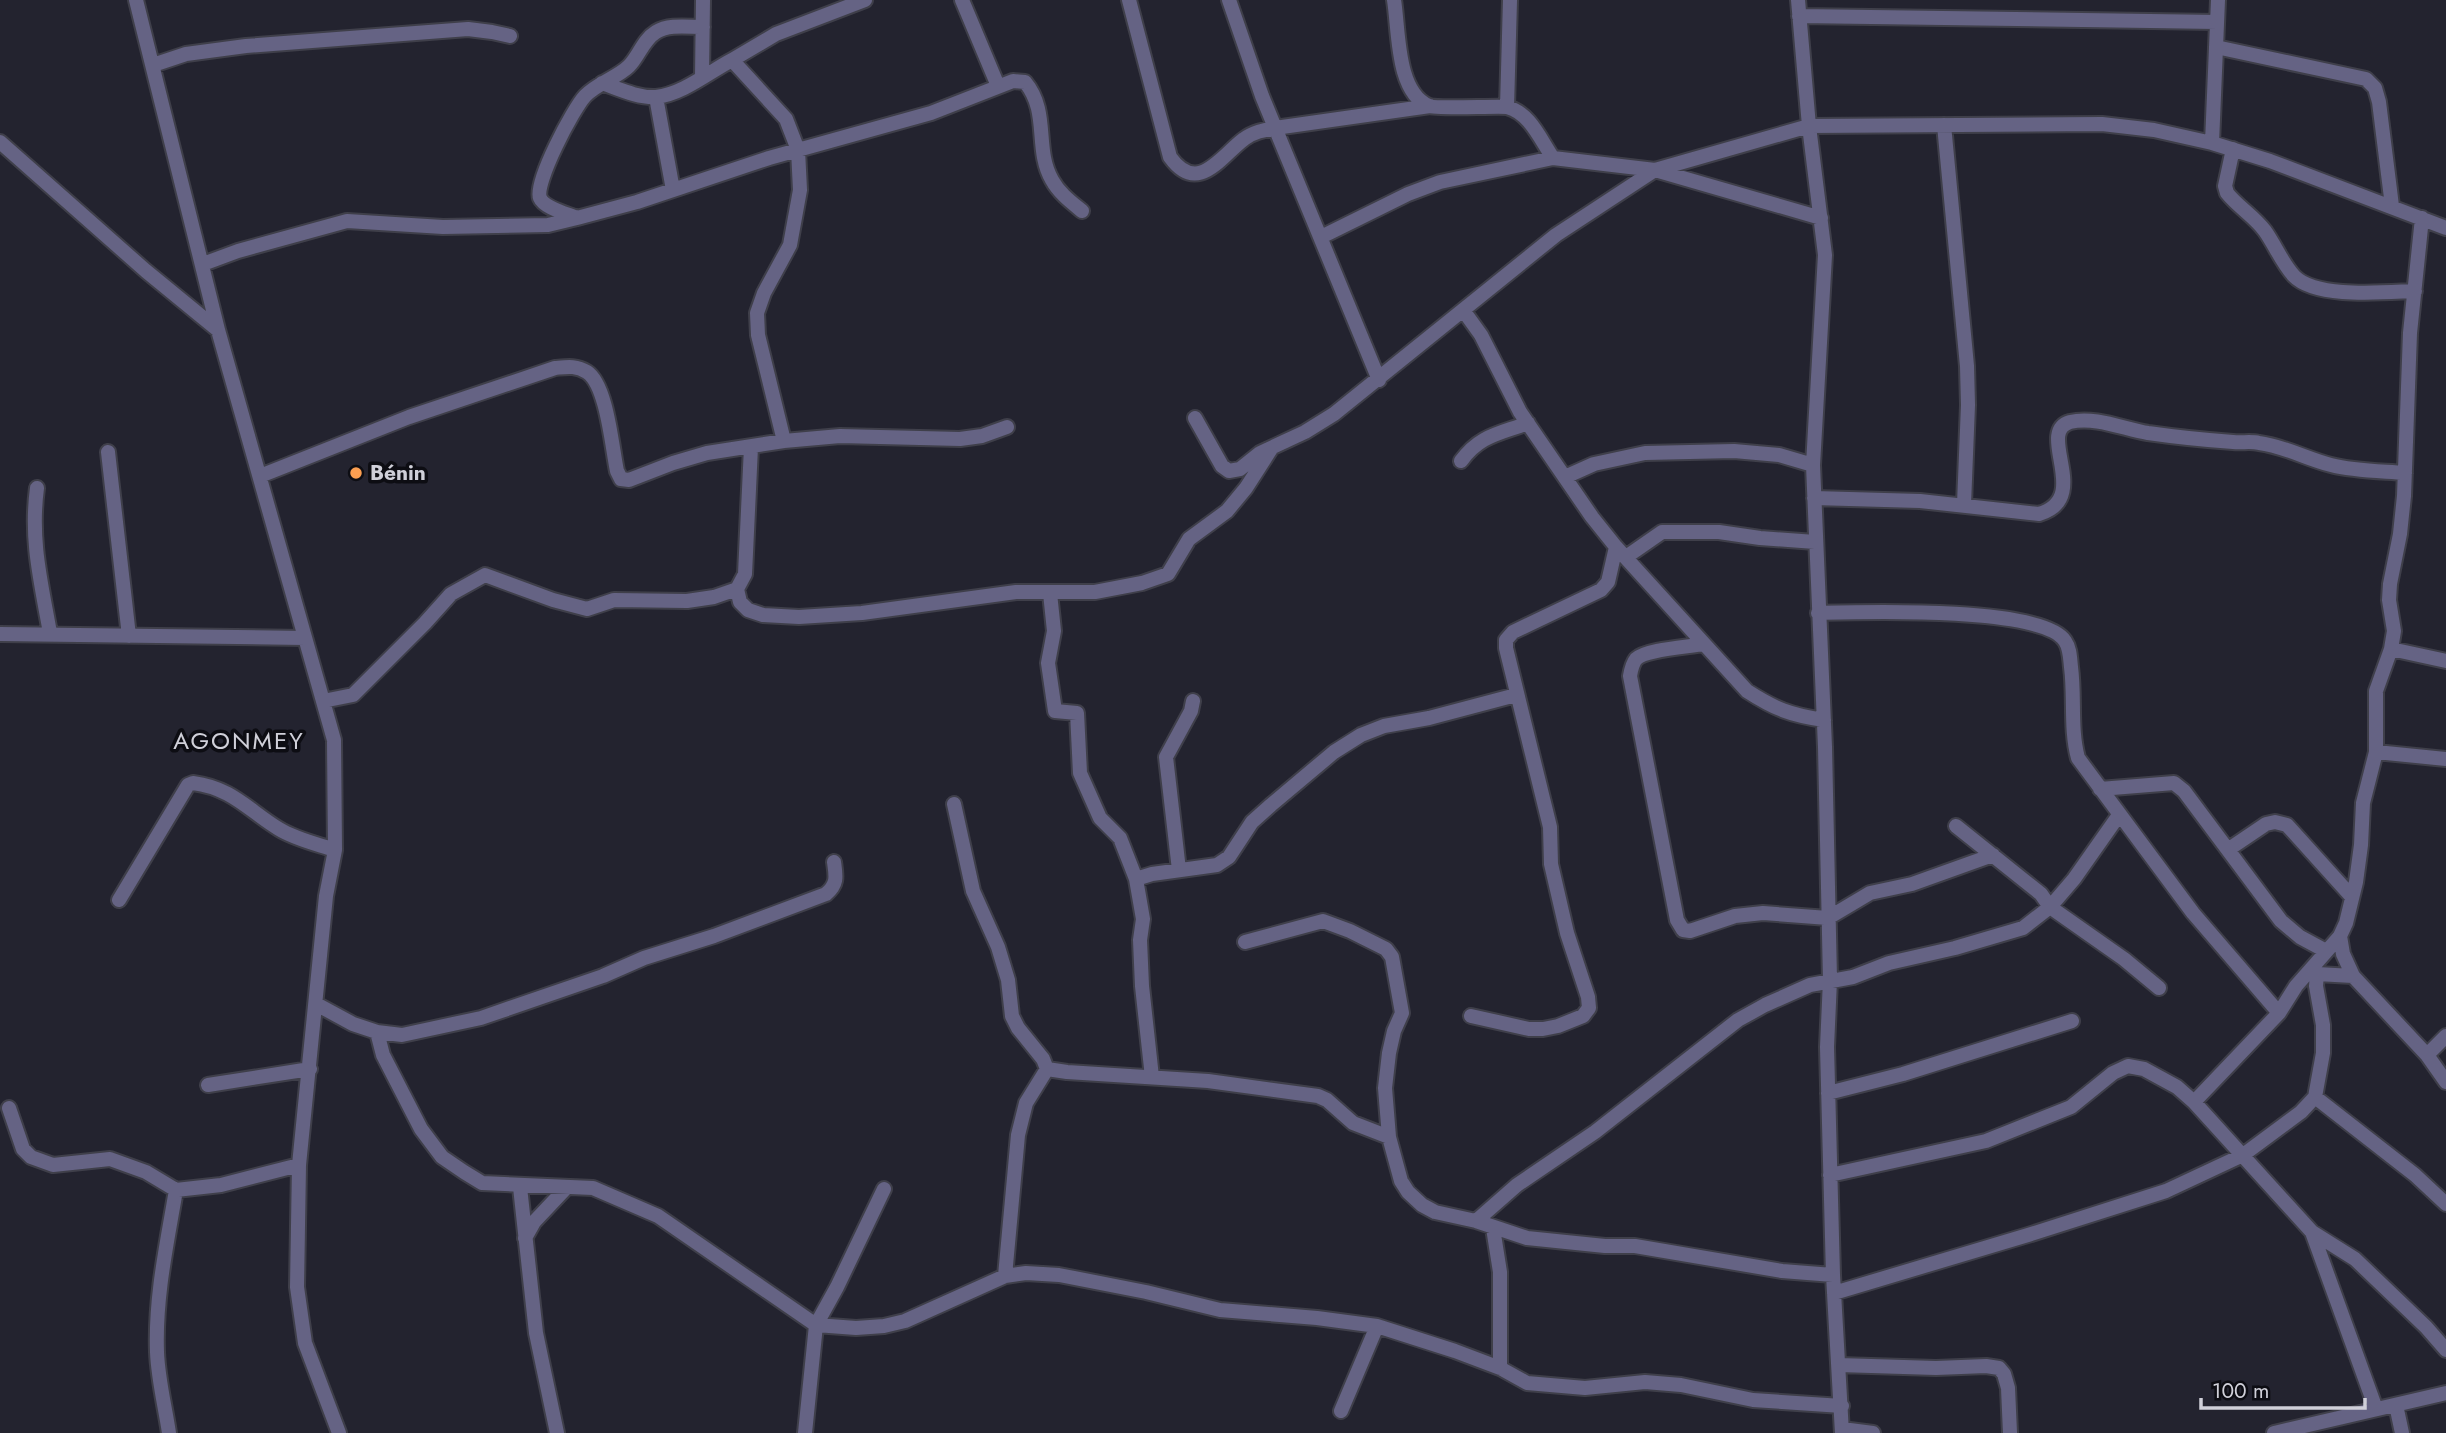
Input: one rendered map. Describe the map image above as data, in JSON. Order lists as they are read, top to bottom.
{
  "districts": ["AGONMEY"],
  "places": ["Bénin"],
  "scale_bar": "100 m"
}
